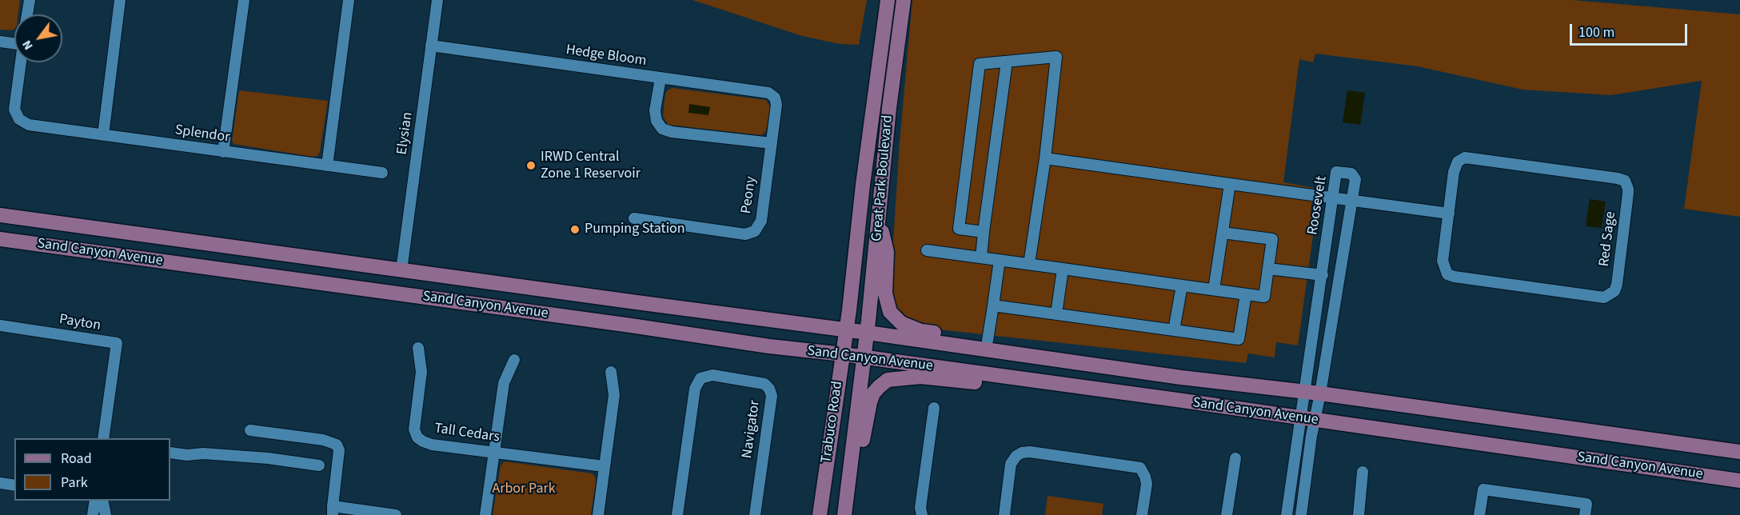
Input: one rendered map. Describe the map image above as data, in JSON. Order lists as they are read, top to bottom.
{
  "streets": {
    "main road": ["Great Park Boulevard", "Sand Canyon Avenue", "Trabuco Road"],
    "street": [
      "Hedge Bloom",
      "Elysian",
      "Splendor",
      "Peony",
      "Roosevelt",
      "Red Sage",
      "Payton",
      "Navigator",
      "Tall Cedars"
    ]
  },
  "crossings": [
    ["Hedge Bloom", "Elysian"],
    ["Hedge Bloom", "Peony"],
    ["Elysian", "Sand Canyon Avenue"],
    ["Great Park Boulevard", "Sand Canyon Avenue"],
    ["Great Park Boulevard", "Trabuco Road"],
    ["Roosevelt", "Sand Canyon Avenue"],
    ["Sand Canyon Avenue", "Trabuco Road"]
  ],
  "parks": ["Arbor Park"],
  "places": ["IRWD Central Zone 1 Reservoir", "Pumping Station"],
  "legend": ["Road", "Park"],
  "scale_bar": "100 m",
  "north": "bottom left"
}
